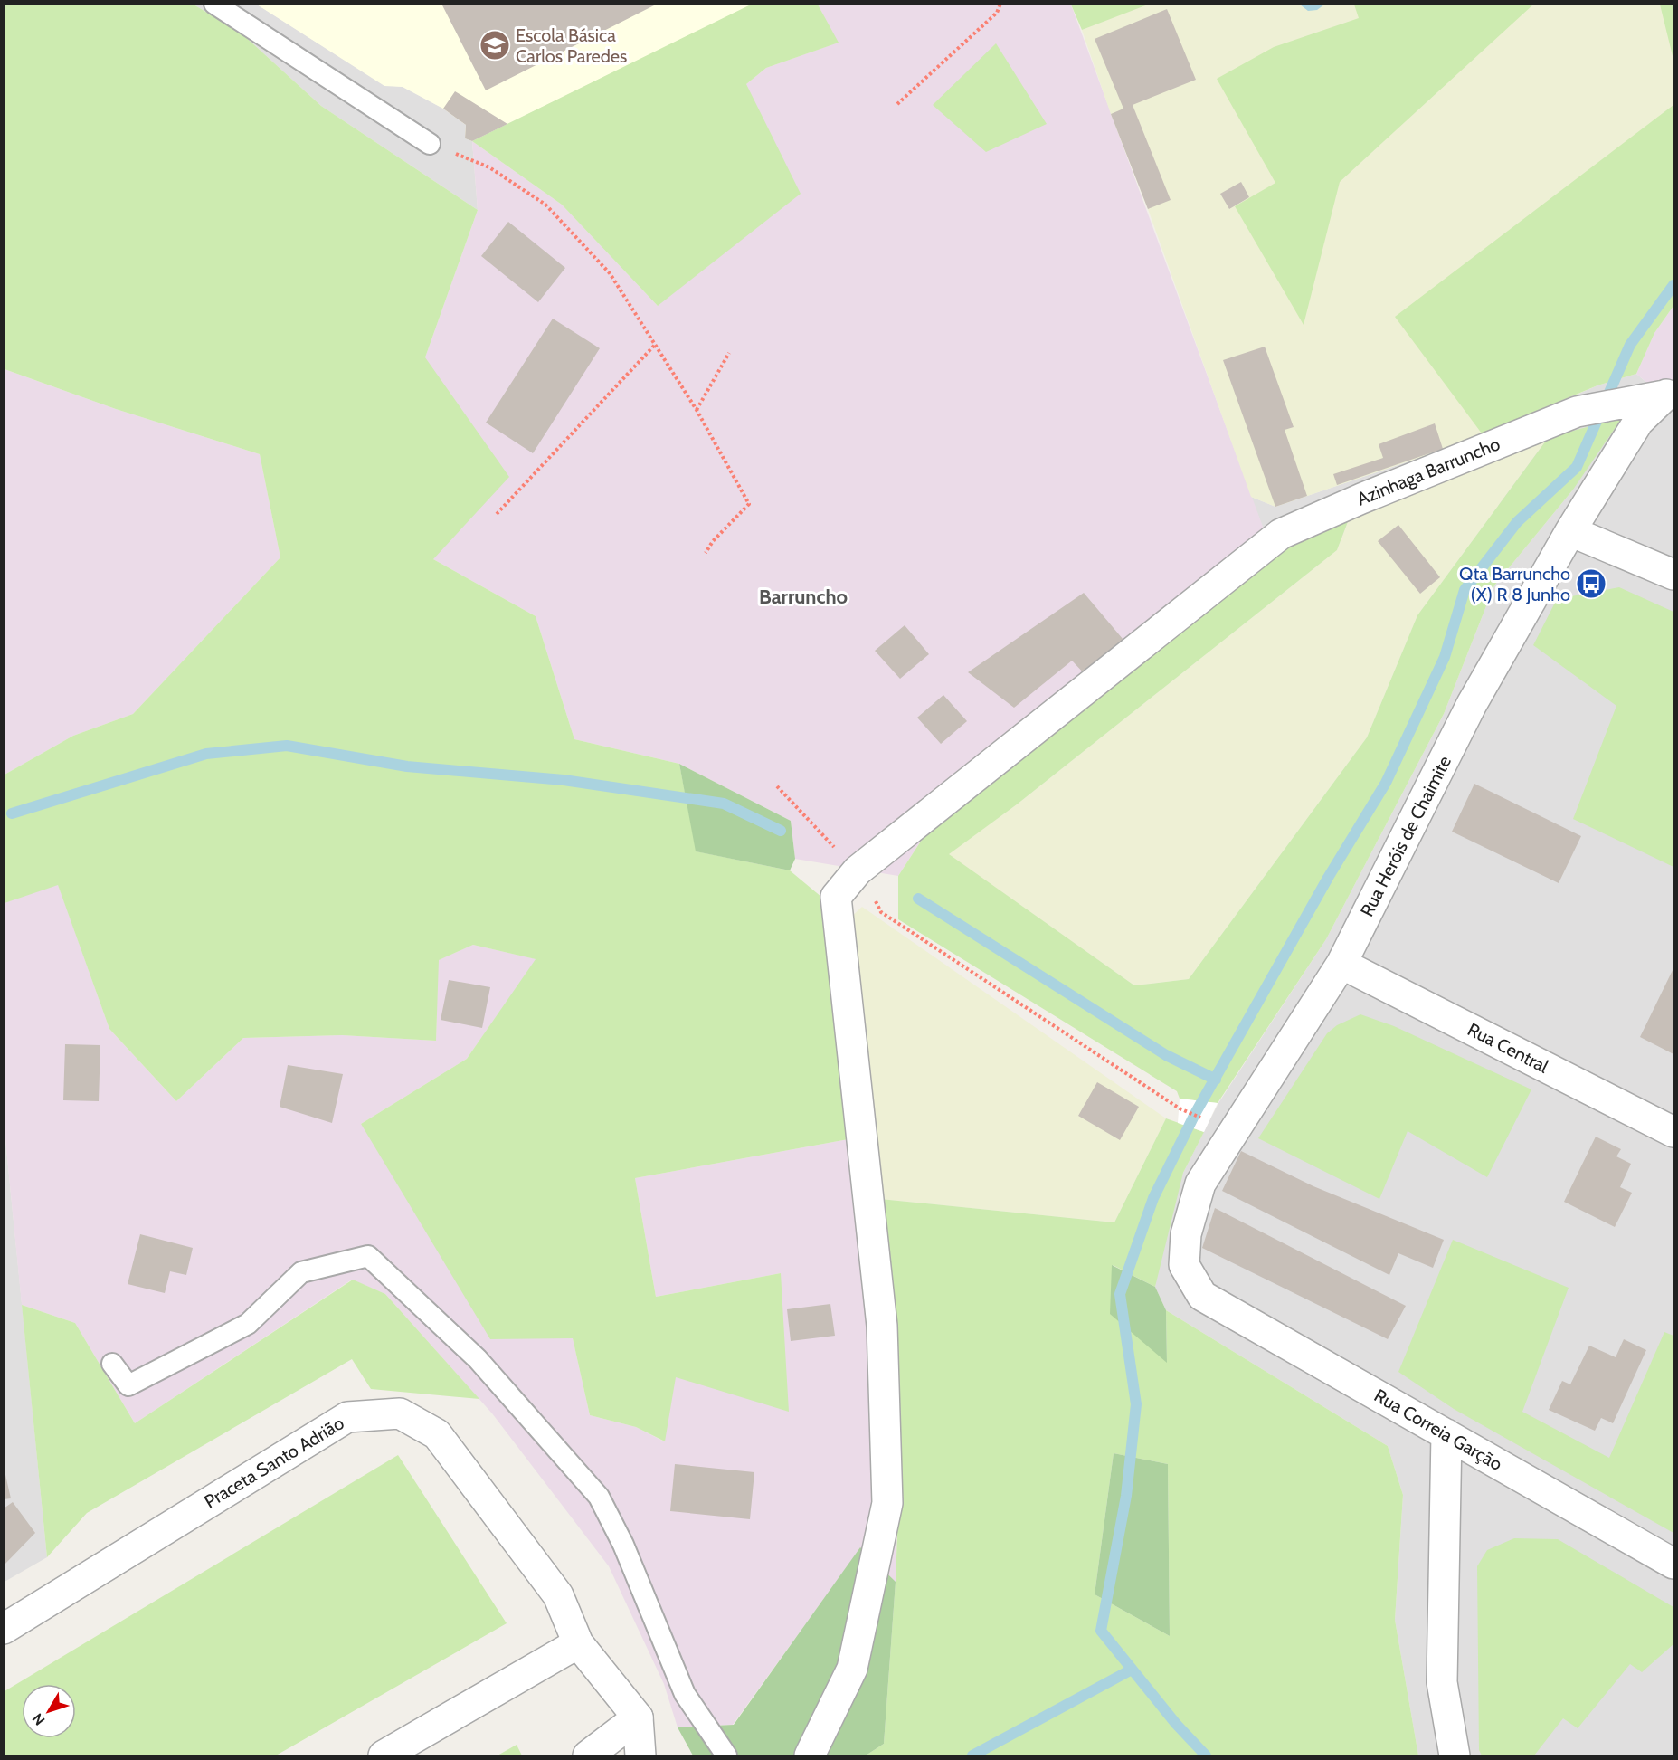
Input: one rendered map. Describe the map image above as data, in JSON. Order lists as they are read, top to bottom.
{
  "streets": {
    "street": [
      "Azinhaga Barruncho",
      "Rua Heróis de Chaimite",
      "Rua Central",
      "Rua Correia Garção",
      "Praceta Santo Adrião"
    ]
  },
  "crossings": [
    ["Azinhaga Barruncho", "Rua Heróis de Chaimite"],
    ["Rua Heróis de Chaimite", "Rua Central"],
    ["Rua Heróis de Chaimite", "Rua Correia Garção"]
  ],
  "districts": ["Barruncho"],
  "places": {
    "school or university": ["Escola Básica Carlos Paredes"],
    "bus stop": ["Qta Barruncho (X) R 8 Junho"]
  },
  "north": "bottom left"
}
